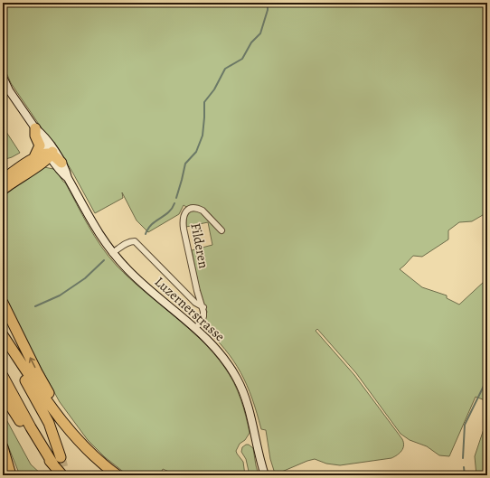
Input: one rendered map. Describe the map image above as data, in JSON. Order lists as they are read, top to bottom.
{
  "streets": {
    "main road": ["Luzernerstrasse"],
    "street": ["Filderen"]
  }
}
